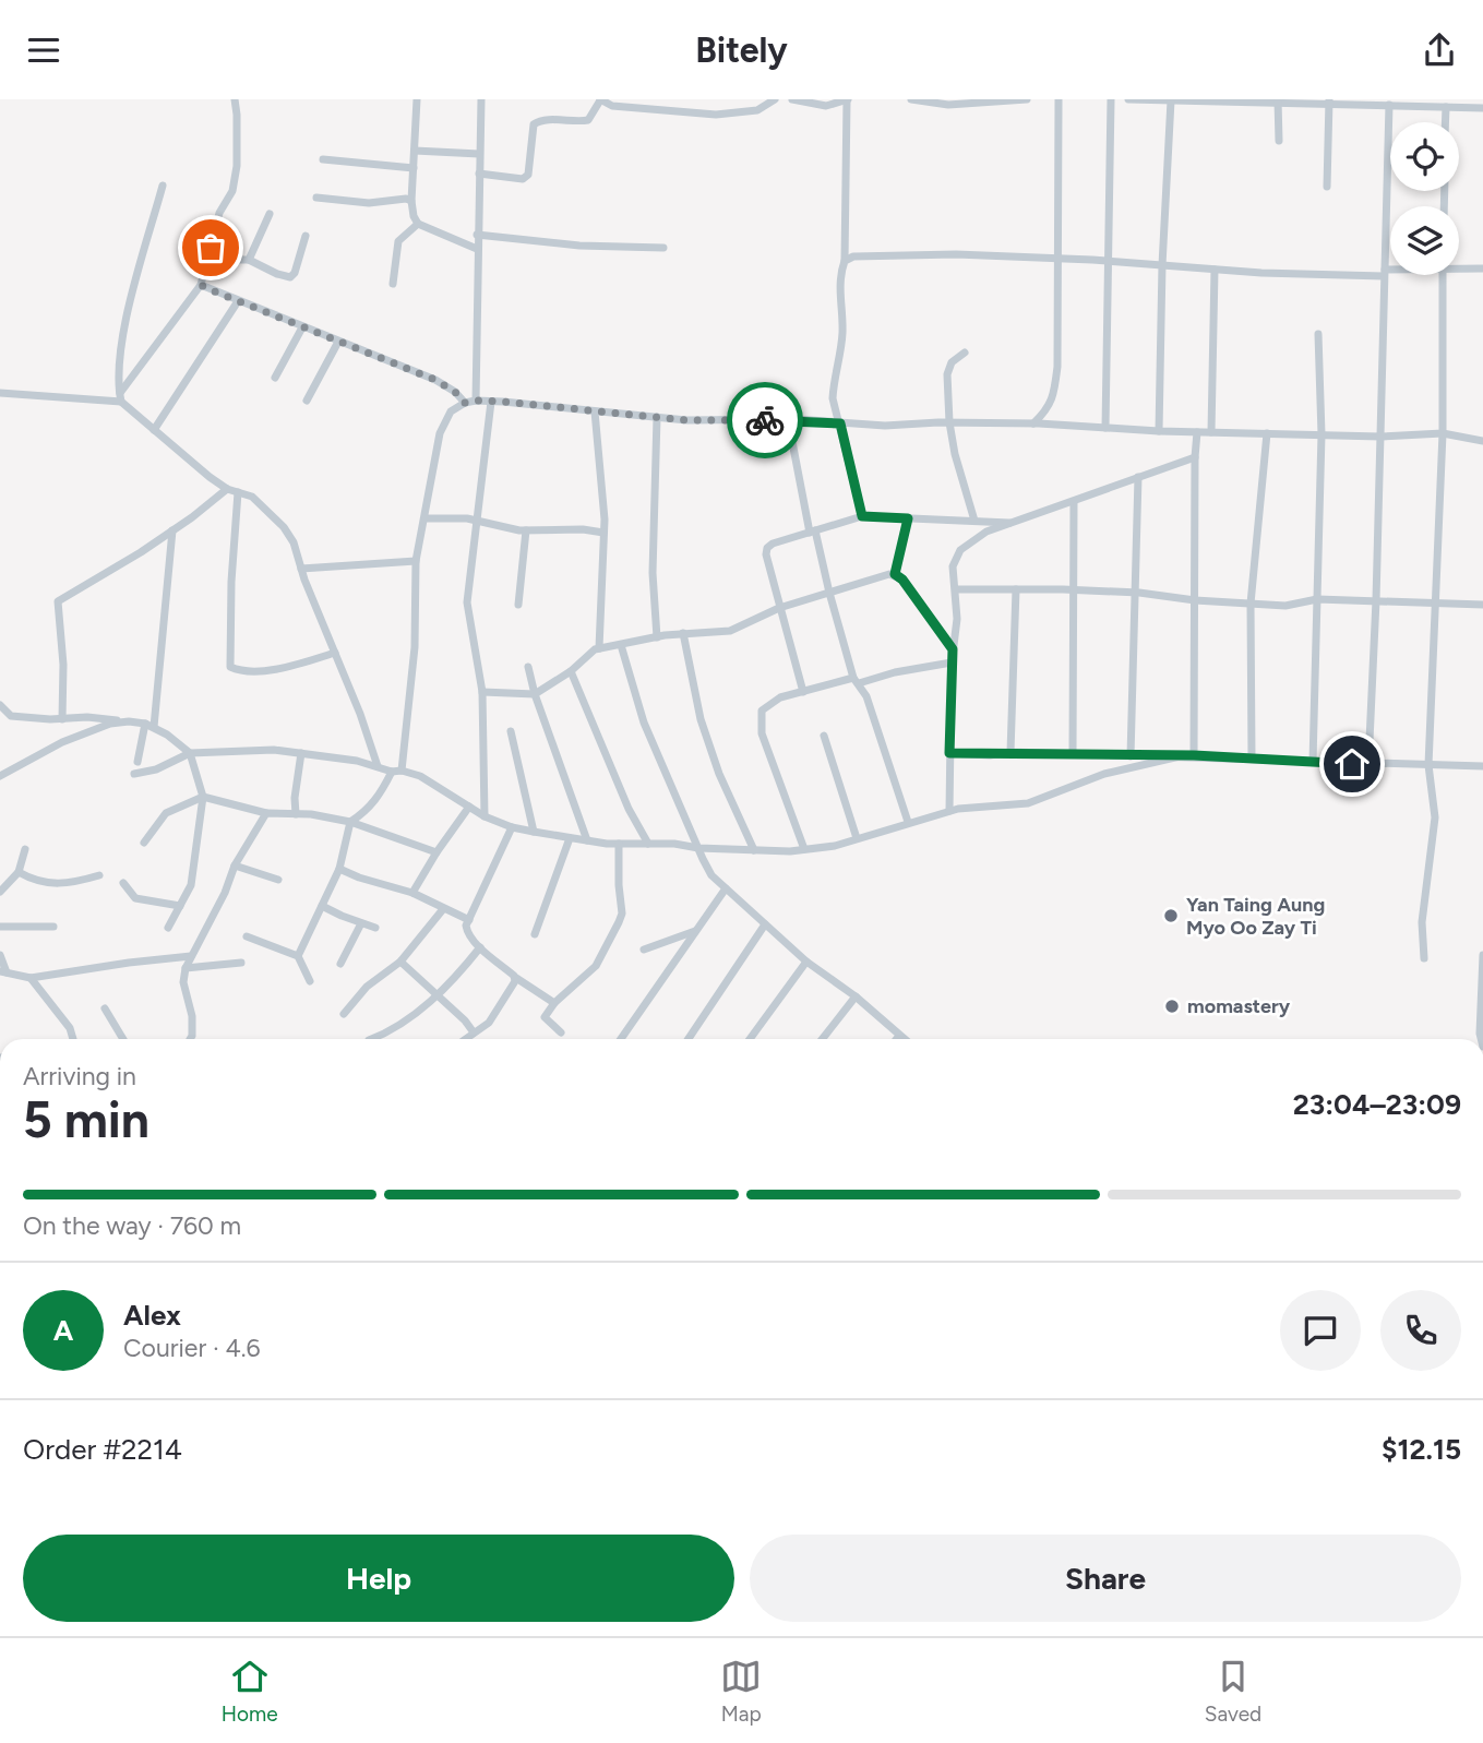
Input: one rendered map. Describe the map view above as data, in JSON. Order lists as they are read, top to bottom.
{
  "places": ["Yan Taing Aung Myo Oo Zay Ti", "momastery"],
  "page": {
    "header": "Bitely",
    "heading": ["5 min", "Arriving in", "23:04–23:09"],
    "panel": [
      "Alex",
      "Courier · 4.6",
      "Order #2214",
      "$12.15"
    ],
    "bar": "On the way · 760 m",
    "round": "A",
    "buttons": ["Help", "Share"],
    "tabs": ["Home", "Map", "Saved"]
  }
}
